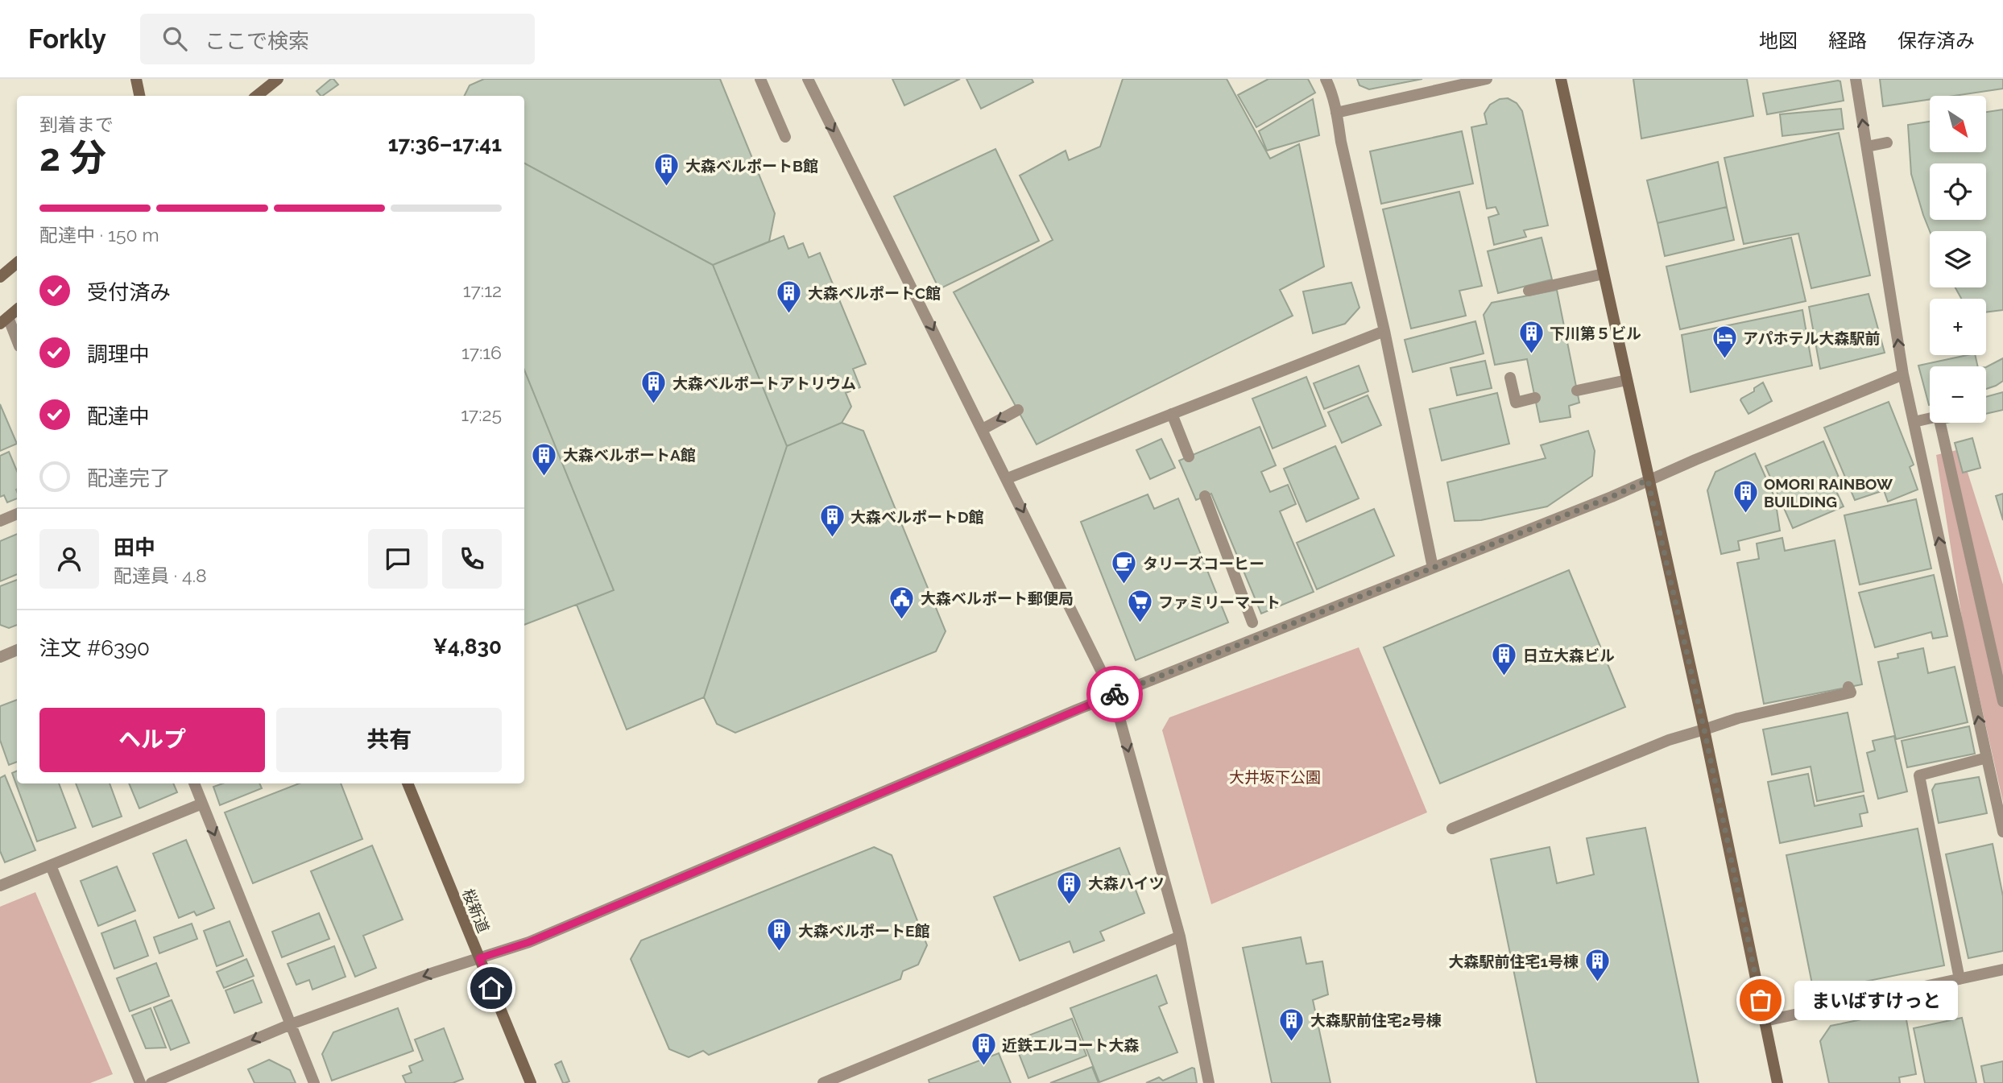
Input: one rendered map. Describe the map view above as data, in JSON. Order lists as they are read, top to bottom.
{
  "streets": {
    "street": ["桜新道"]
  },
  "parks": ["大井坂下公園"],
  "places": {
    "building": [
      "大森ベルポートB館",
      "大森ベルポートC館",
      "下川第５ビル",
      "大森ベルポートアトリウム",
      "大森ベルポートA館",
      "OMORI RAINBOW BUILDING",
      "大森ベルポートD館",
      "日立大森ビル",
      "大森ハイツ",
      "大森ベルポートE館",
      "大森駅前住宅1号棟",
      "大森駅前住宅2号棟",
      "近鉄エルコート大森"
    ],
    "hotel": ["アパホテル大森駅前"],
    "cafe": ["タリーズコーヒー"],
    "public building": ["大森ベルポート郵便局"],
    "supermarket": ["ファミリーマート"],
    "other": ["まいばすけっと"]
  },
  "north": "bottom right",
  "page": {
    "header": "Forkly",
    "search": "ここで検索",
    "nav": ["地図", "経路", "保存済み"],
    "map_buttons": ["+", "−"],
    "heading": ["2 分", "到着まで", "17:36–17:41"],
    "panel": [
      "田中",
      "配達員 · 4.8",
      "注文 #6390",
      "¥4,830"
    ],
    "bar": "配達中 · 150 m",
    "list": [
      ["受付済み", "17:12"],
      ["調理中", "17:16"],
      ["配達中", "17:25"],
      "配達完了"
    ],
    "buttons": ["ヘルプ", "共有"],
    "bubble": "まいばすけっと"
  }
}
